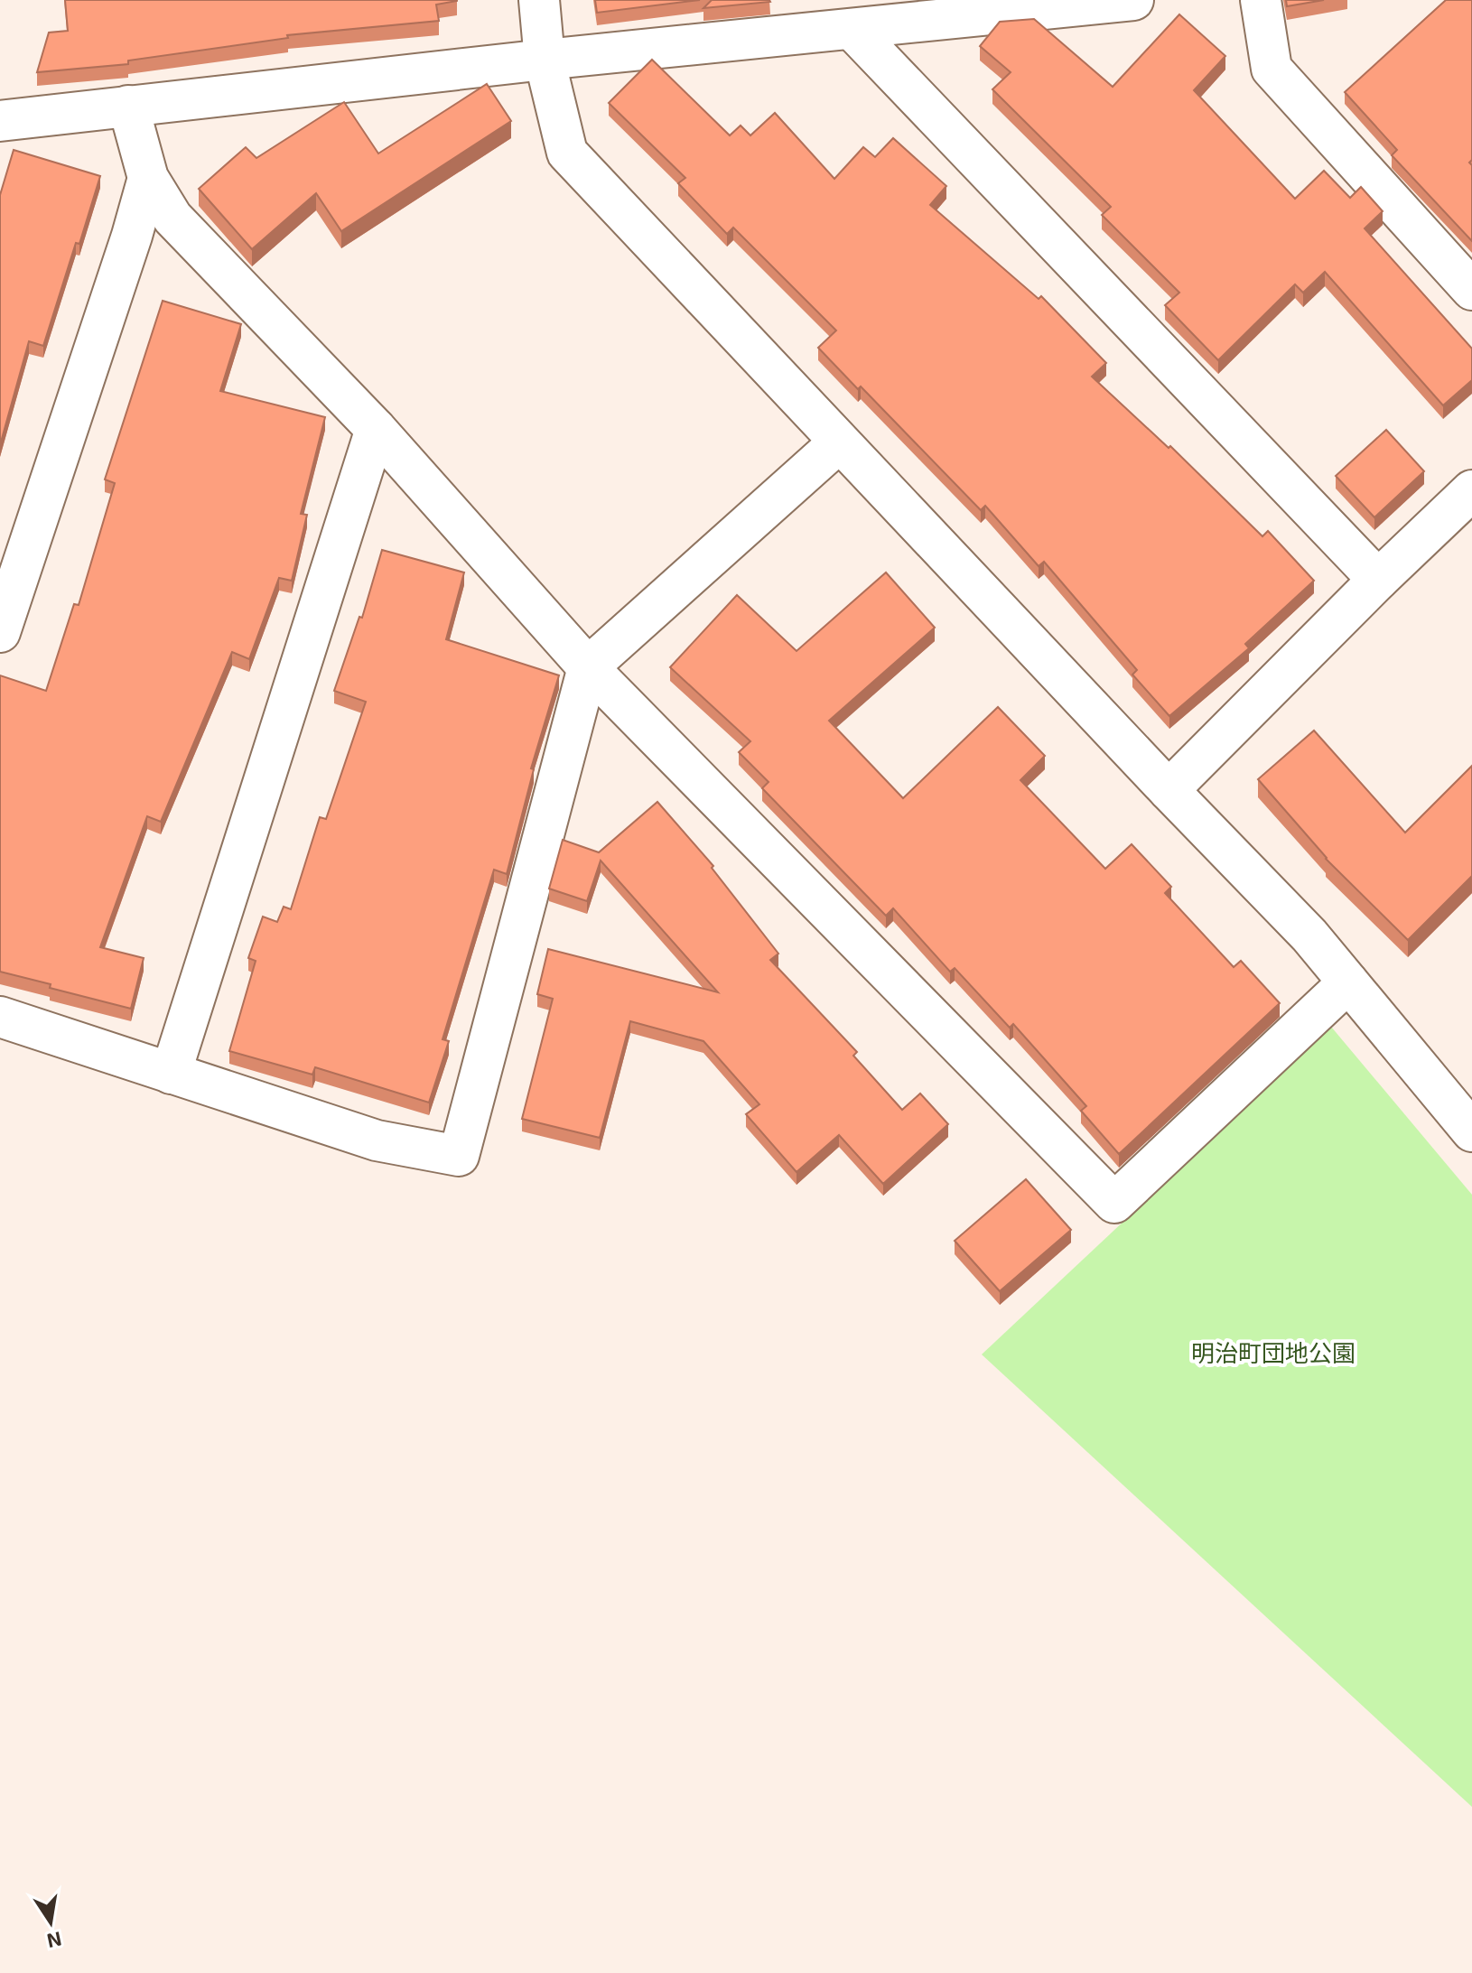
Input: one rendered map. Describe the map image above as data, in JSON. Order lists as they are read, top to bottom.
{
  "parks": ["明治町団地公園"],
  "north": "bottom"
}
